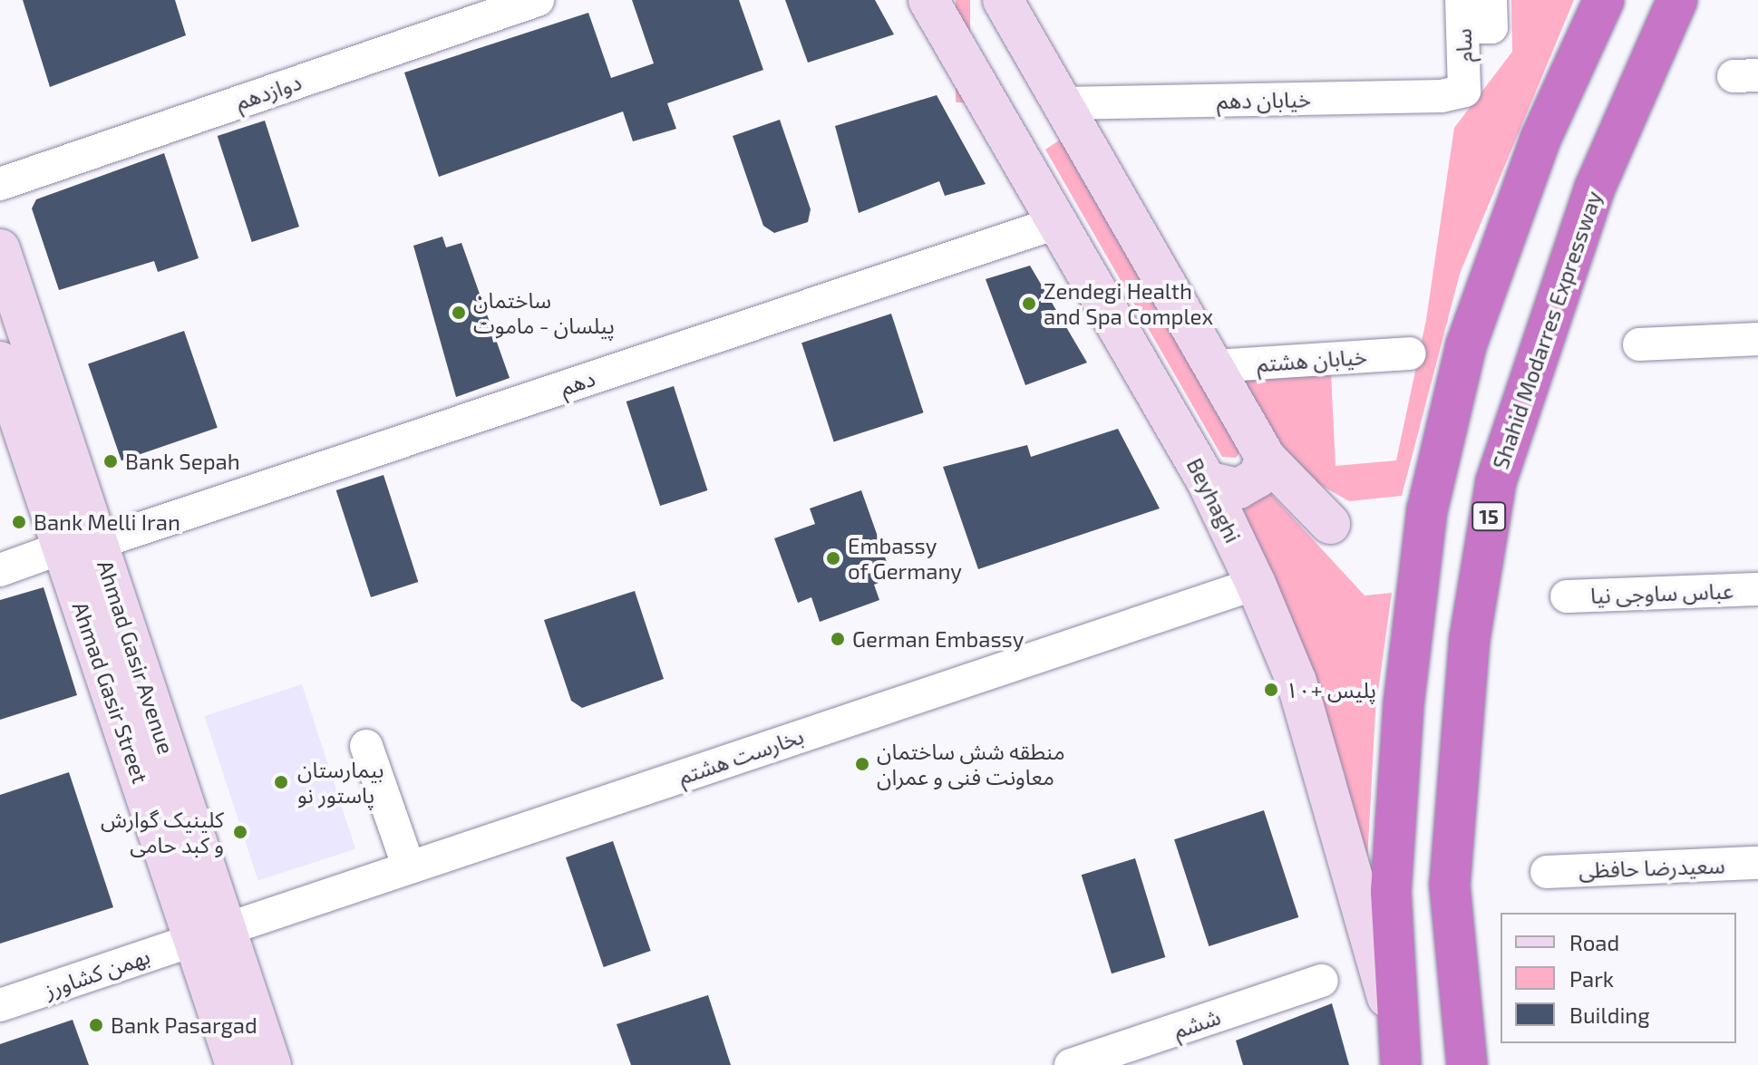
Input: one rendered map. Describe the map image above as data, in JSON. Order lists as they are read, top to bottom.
{
  "streets": {
    "highway": ["Shahid Modarres Expressway", "15"],
    "main road": ["Beyhaghi", "Ahmad Gasir Avenue"],
    "street": [
      "سام",
      "دوازدهم",
      "خیابان دهم",
      "خیابان هشتم",
      "دهم",
      "عباس ساوجی نیا",
      "بخارست هشتم",
      "سعیدرضا حافظی",
      "بهمن کشاورز",
      "ششم"
    ]
  },
  "crossings": [
    ["سام", "خیابان دهم"],
    ["دهم", "Beyhaghi"],
    ["دهم", "Ahmad Gasir Avenue"],
    ["Beyhaghi", "بخارست هشتم"],
    ["Ahmad Gasir Avenue", "بخارست هشتم"],
    ["Ahmad Gasir Avenue", "بهمن کشاورز"],
    ["بخارست هشتم", "بهمن کشاورز"]
  ],
  "places": [
    "Zendegi Health and Spa Complex",
    "ساختمان پیلسان - ماموت",
    "Bank Sepah",
    "Bank Melli Iran",
    "Embassy of Germany",
    "German Embassy",
    "پلیس +۱٠",
    "منطقه شش ساختمان معاونت فنی و عمران",
    "بیمارستان پاستور نو",
    "کلینیک گوارش و کبد حامی",
    "Bank Pasargad"
  ],
  "legend": ["Road", "Park", "Building"]
}
